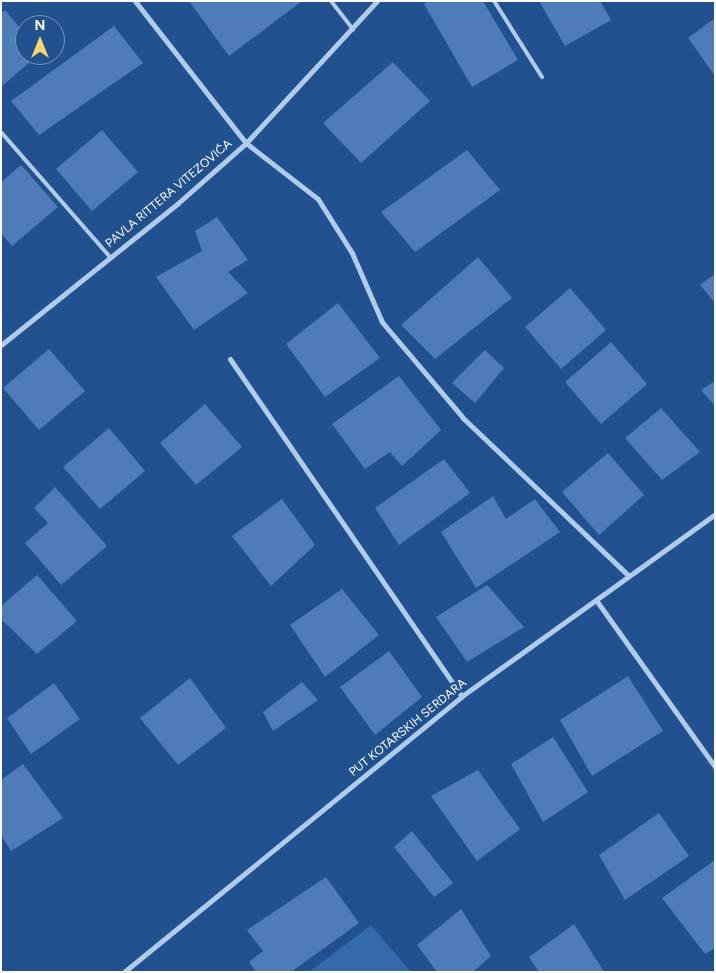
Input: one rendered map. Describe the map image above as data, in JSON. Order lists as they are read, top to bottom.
{
  "streets": {
    "street": ["PAVLA RITTERA VITEZOVIĆA", "PUT KOTARSKIH SERDARA"]
  },
  "north": "top"
}
